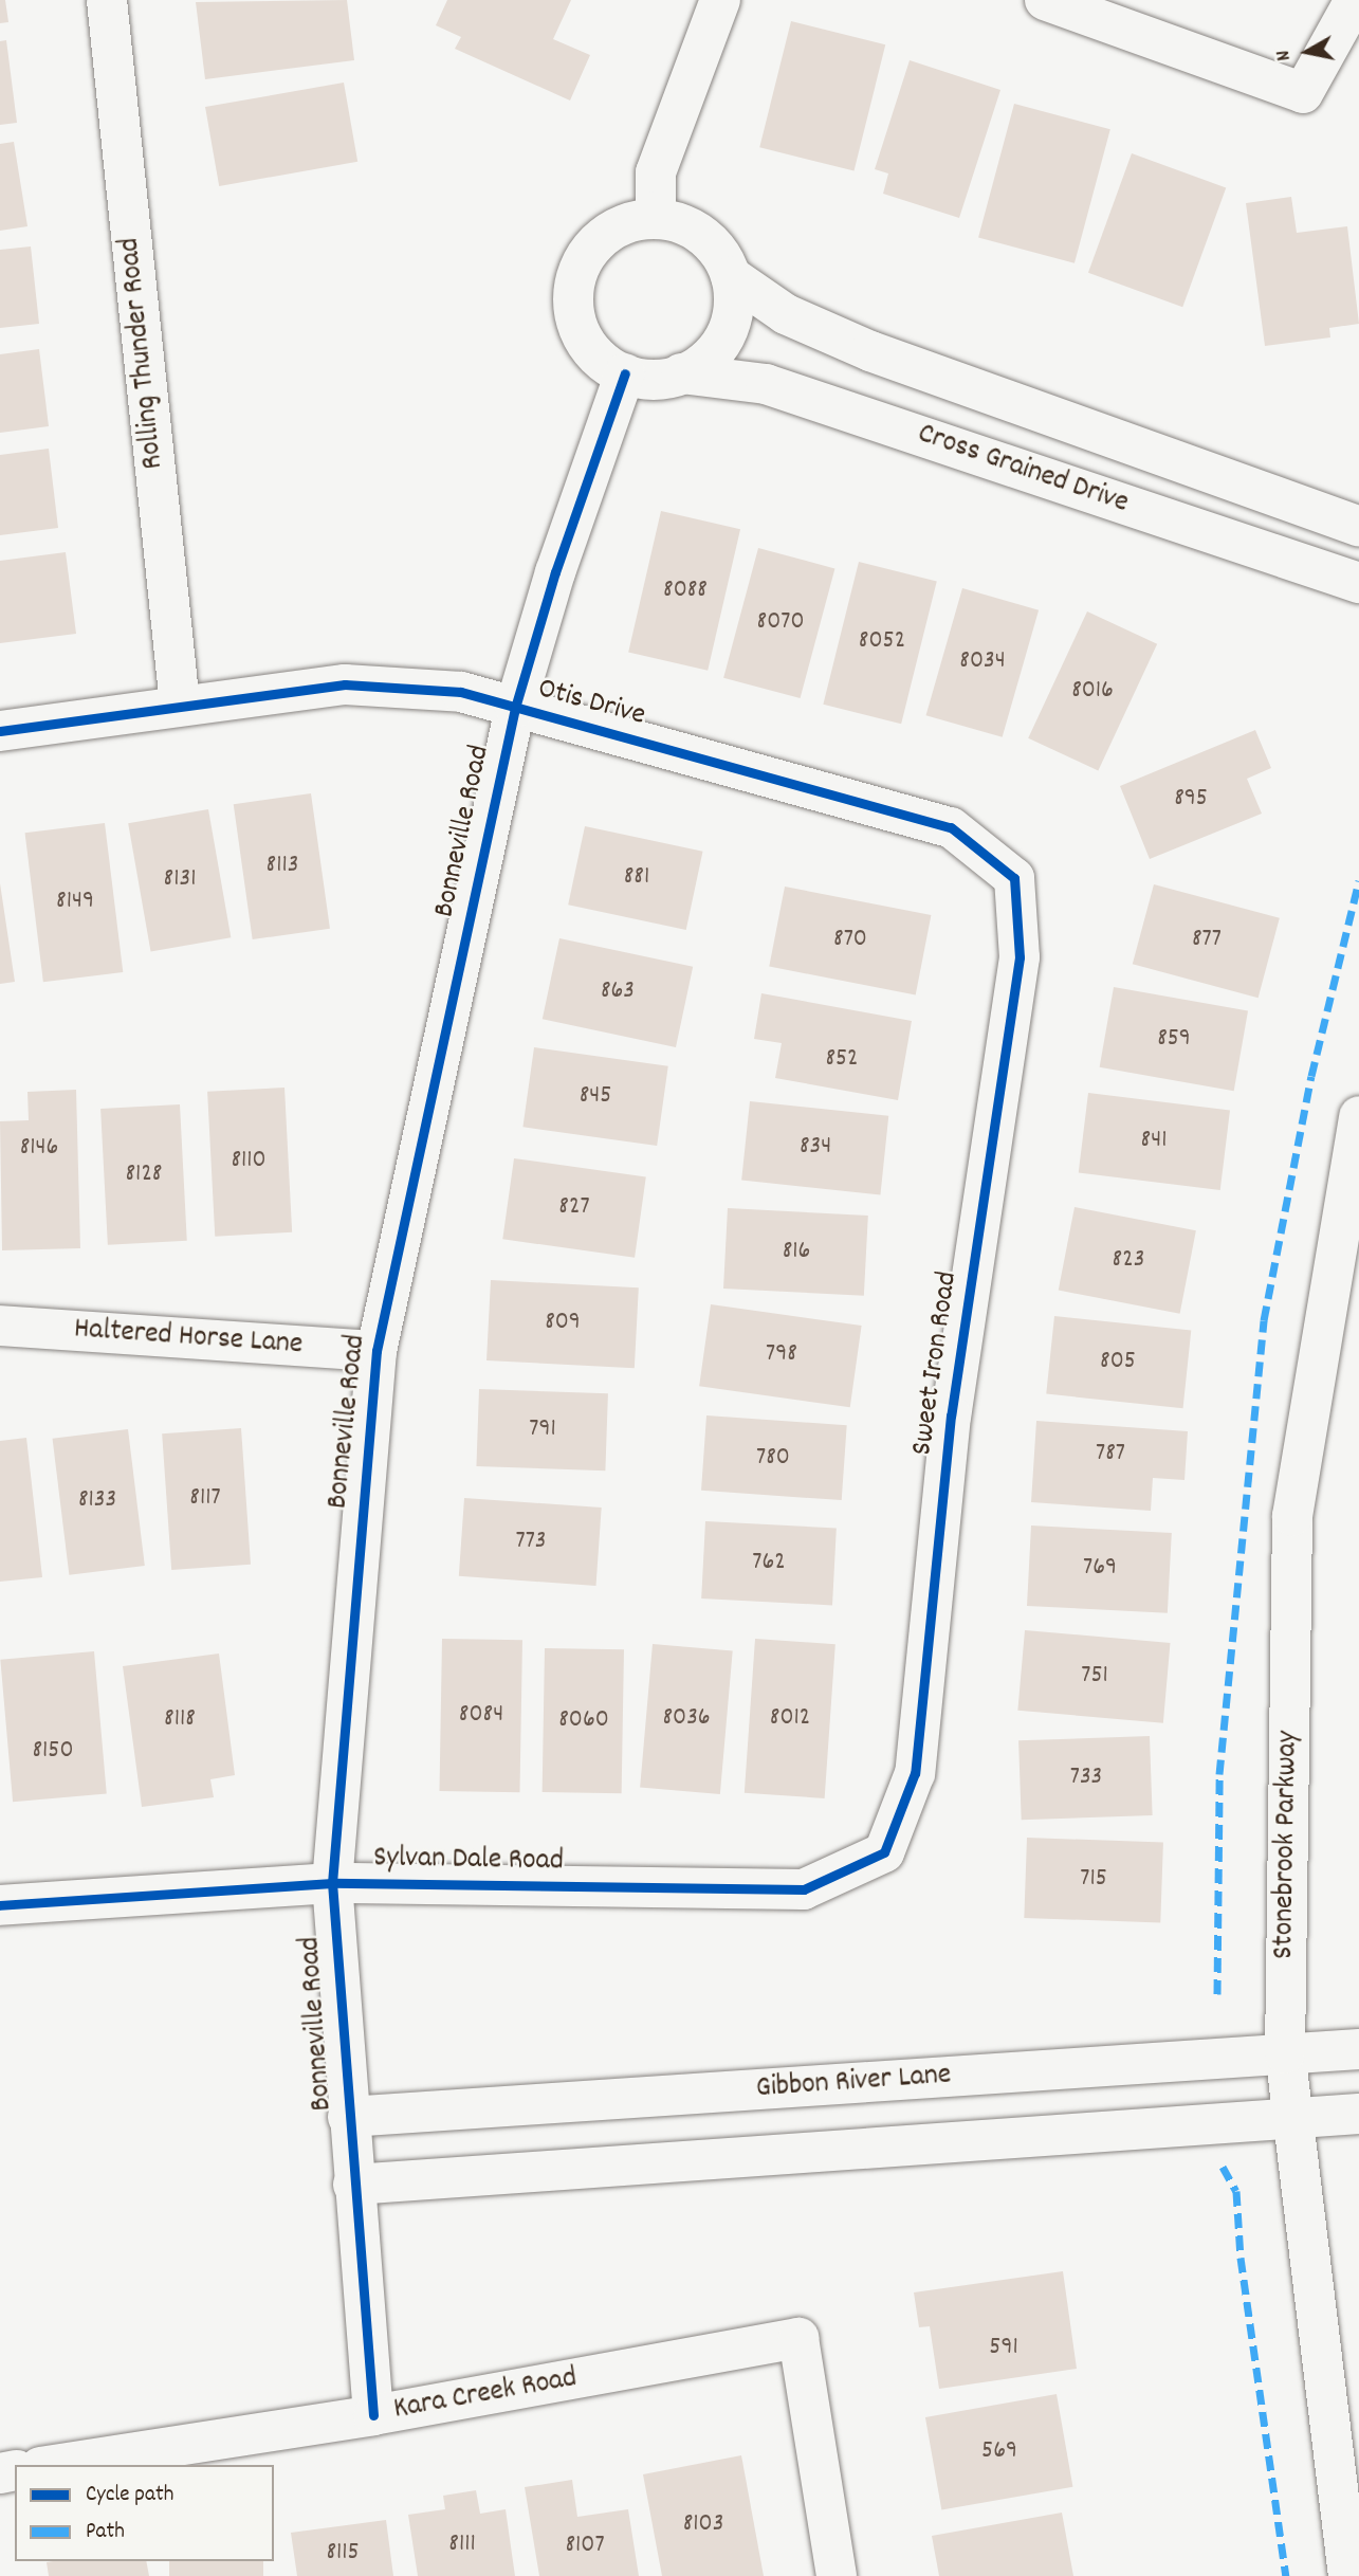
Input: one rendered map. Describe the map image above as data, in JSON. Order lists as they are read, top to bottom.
{
  "streets": {
    "street": [
      "Rolling Thunder Road",
      "Cross Grained Drive",
      "Otis Drive",
      "Bonneville Road",
      "Haltered Horse Lane",
      "Sweet Iron Road",
      "Stonebrook Parkway",
      "Sylvan Dale Road",
      "Gibbon River Lane",
      "Kara Creek Road"
    ]
  },
  "crossings": [
    ["Rolling Thunder Road", "Otis Drive"],
    ["Cross Grained Drive", "Bonneville Road"],
    ["Otis Drive", "Bonneville Road"],
    ["Otis Drive", "Sweet Iron Road"],
    ["Bonneville Road", "Haltered Horse Lane"],
    ["Bonneville Road", "Sylvan Dale Road"],
    ["Bonneville Road", "Gibbon River Lane"],
    ["Bonneville Road", "Kara Creek Road"],
    ["Sweet Iron Road", "Sylvan Dale Road"],
    ["Stonebrook Parkway", "Gibbon River Lane"]
  ],
  "house_numbers": [
    "8088",
    "8070",
    "8052",
    "8034",
    "8016",
    "895",
    "8113",
    "881",
    "8131",
    "8149",
    "870",
    "877",
    "863",
    "859",
    "852",
    "845",
    "841",
    "834",
    "8146",
    "8110",
    "8128",
    "827",
    "816",
    "823",
    "809",
    "798",
    "805",
    "791",
    "787",
    "780",
    "8117",
    "8133",
    "773",
    "762",
    "769",
    "751",
    "8084",
    "8036",
    "8012",
    "8118",
    "8060",
    "8150",
    "733",
    "715",
    "591",
    "569",
    "8103",
    "8111",
    "8107",
    "8115"
  ],
  "legend": ["Cycle path", "Path"],
  "north": "left"
}
